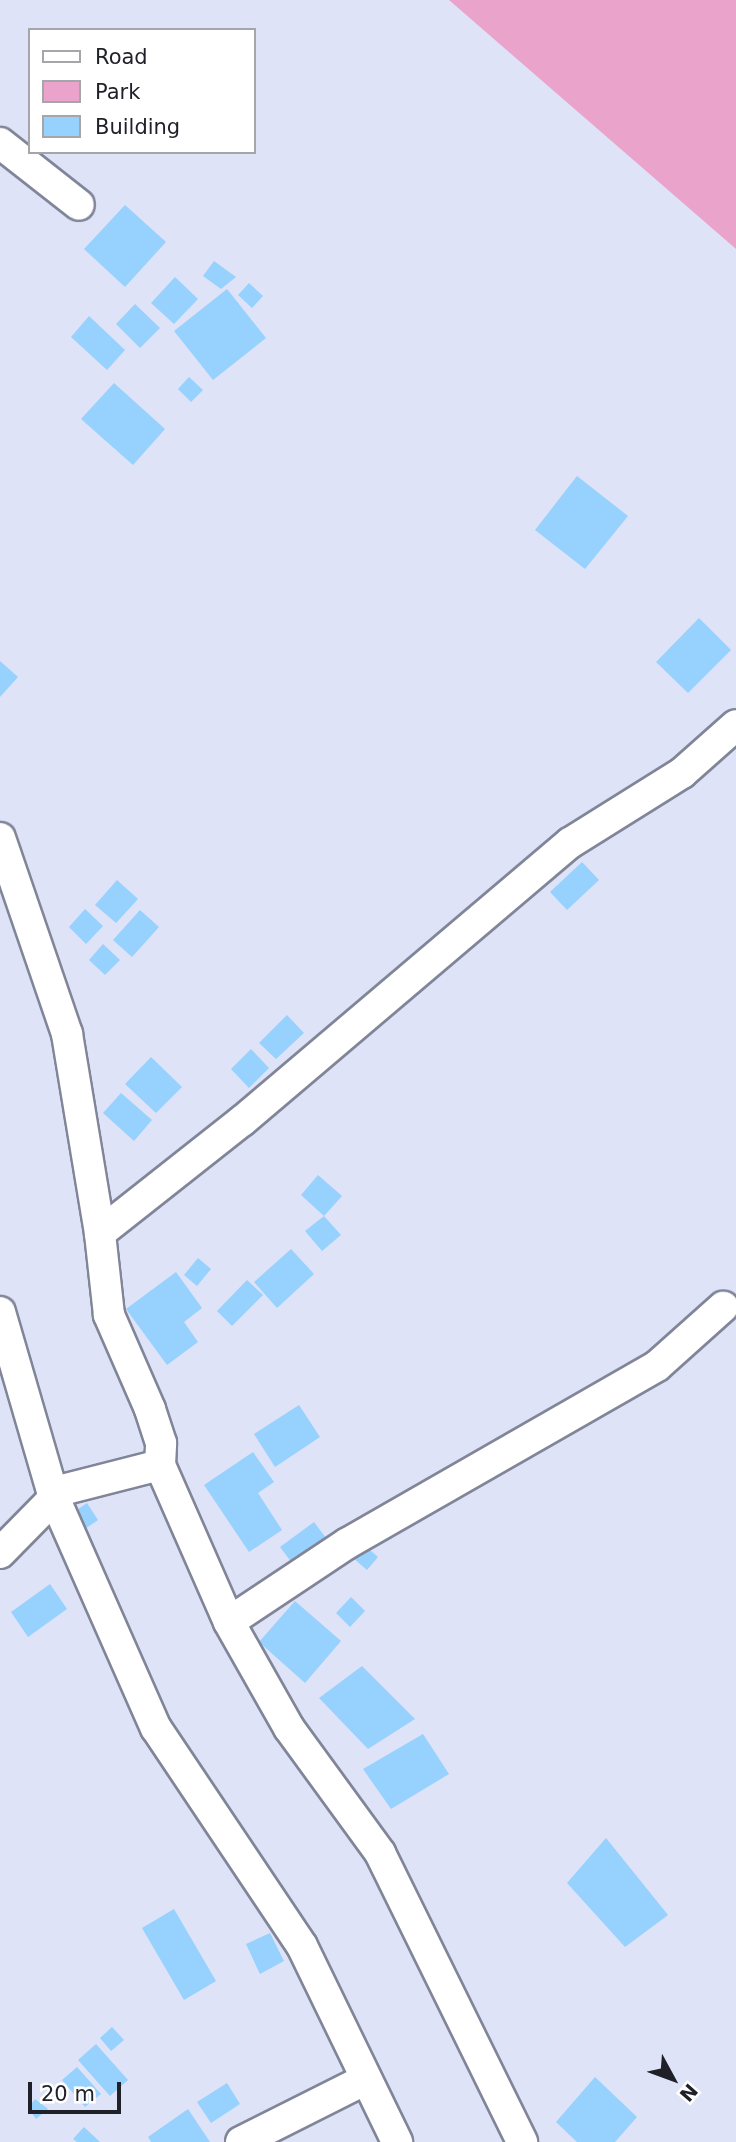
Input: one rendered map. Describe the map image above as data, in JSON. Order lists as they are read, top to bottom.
{
  "legend": ["Road", "Park", "Building"],
  "scale_bar": "20 m",
  "north": "bottom right"
}
